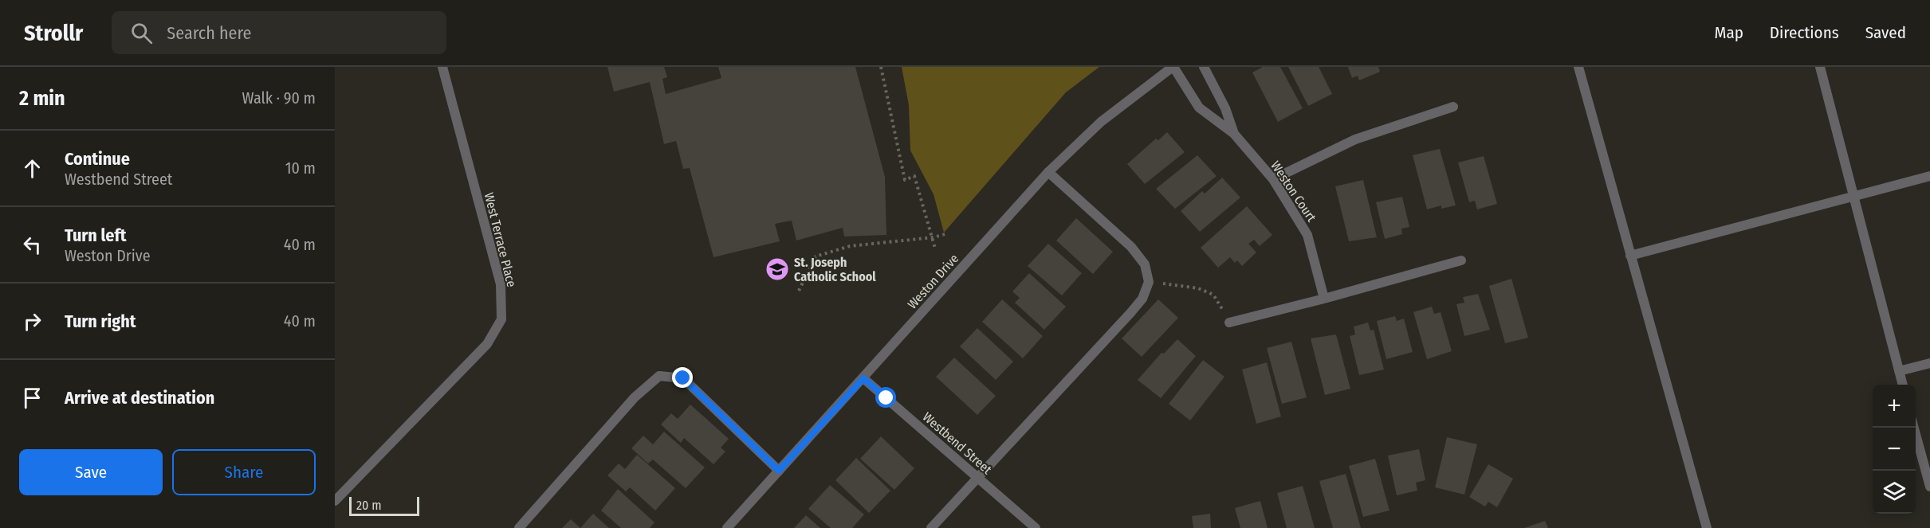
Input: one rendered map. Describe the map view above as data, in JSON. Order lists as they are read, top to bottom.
{
  "streets": {
    "street": [
      "Weston Court",
      "West Terrace Place",
      "Weston Drive",
      "Westbend Street"
    ]
  },
  "crossings": [
    ["Weston Court", "Weston Drive"],
    ["Weston Drive", "Westbend Street"]
  ],
  "places": {
    "school or university": ["St. Joseph Catholic School"]
  },
  "scale_bar": "20 m",
  "page": {
    "header": "Strollr",
    "search": "Search here",
    "nav": ["Map", "Directions", "Saved"],
    "heading": ["2 min", "Walk · 90 m"],
    "list": [
      ["Continue", "Westbend Street", "10 m"],
      ["Turn left", "Weston Drive", "40 m"],
      ["Turn right", "40 m"],
      "Arrive at destination"
    ],
    "map_buttons": ["+", "−"],
    "buttons": ["Save", "Share"],
    "scale": "20 m"
  }
}
